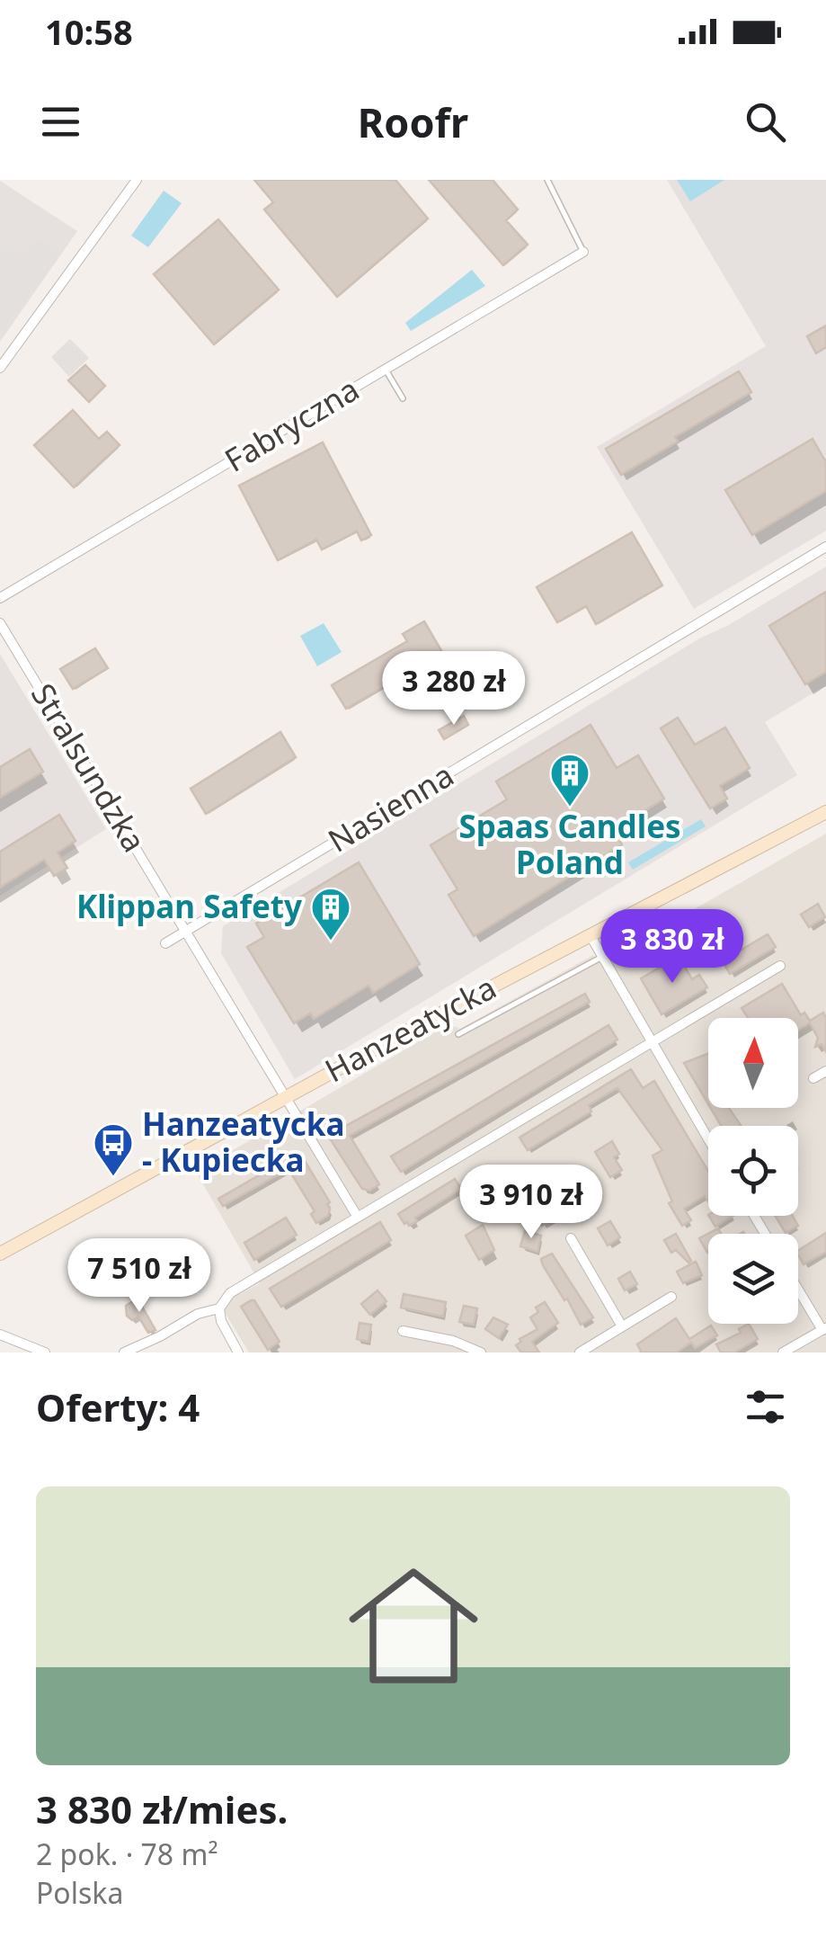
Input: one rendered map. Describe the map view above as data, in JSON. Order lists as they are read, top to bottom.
{
  "streets": {
    "street": [
      "Fabryczna",
      "Stralsundzka",
      "Nasienna",
      "Hanzeatycka"
    ]
  },
  "crossings": [
    ["Stralsundzka", "Nasienna"],
    ["Stralsundzka", "Hanzeatycka"]
  ],
  "places": {
    "building": ["Spaas Candles Poland", "Klippan Safety"],
    "bus stop": ["Hanzeatycka - Kupiecka"]
  },
  "north": "top",
  "page": {
    "status": "10:58",
    "header": "Roofr",
    "price": [
      "3 280 zł",
      "3 830 zł",
      "3 910 zł",
      "7 510 zł"
    ],
    "heading": "Oferty: 4",
    "list": [
      {
        "name": "3 830 zł/mies.",
        "note": "2 pok. · 78 m² · Polska"
      }
    ]
  }
}
